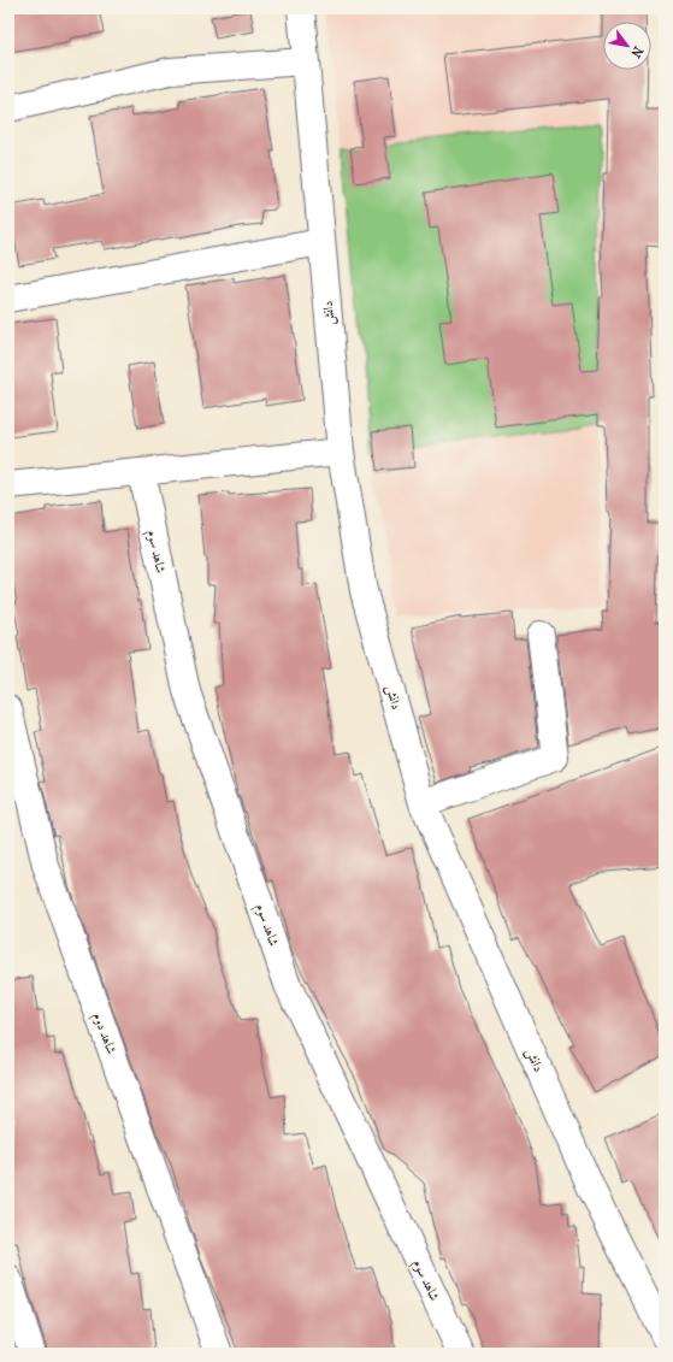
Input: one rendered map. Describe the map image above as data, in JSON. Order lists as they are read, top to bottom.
{
  "streets": {
    "street": ["دانش", "شاهد سوم", "شاهد دوم"]
  },
  "north": "bottom right"
}
